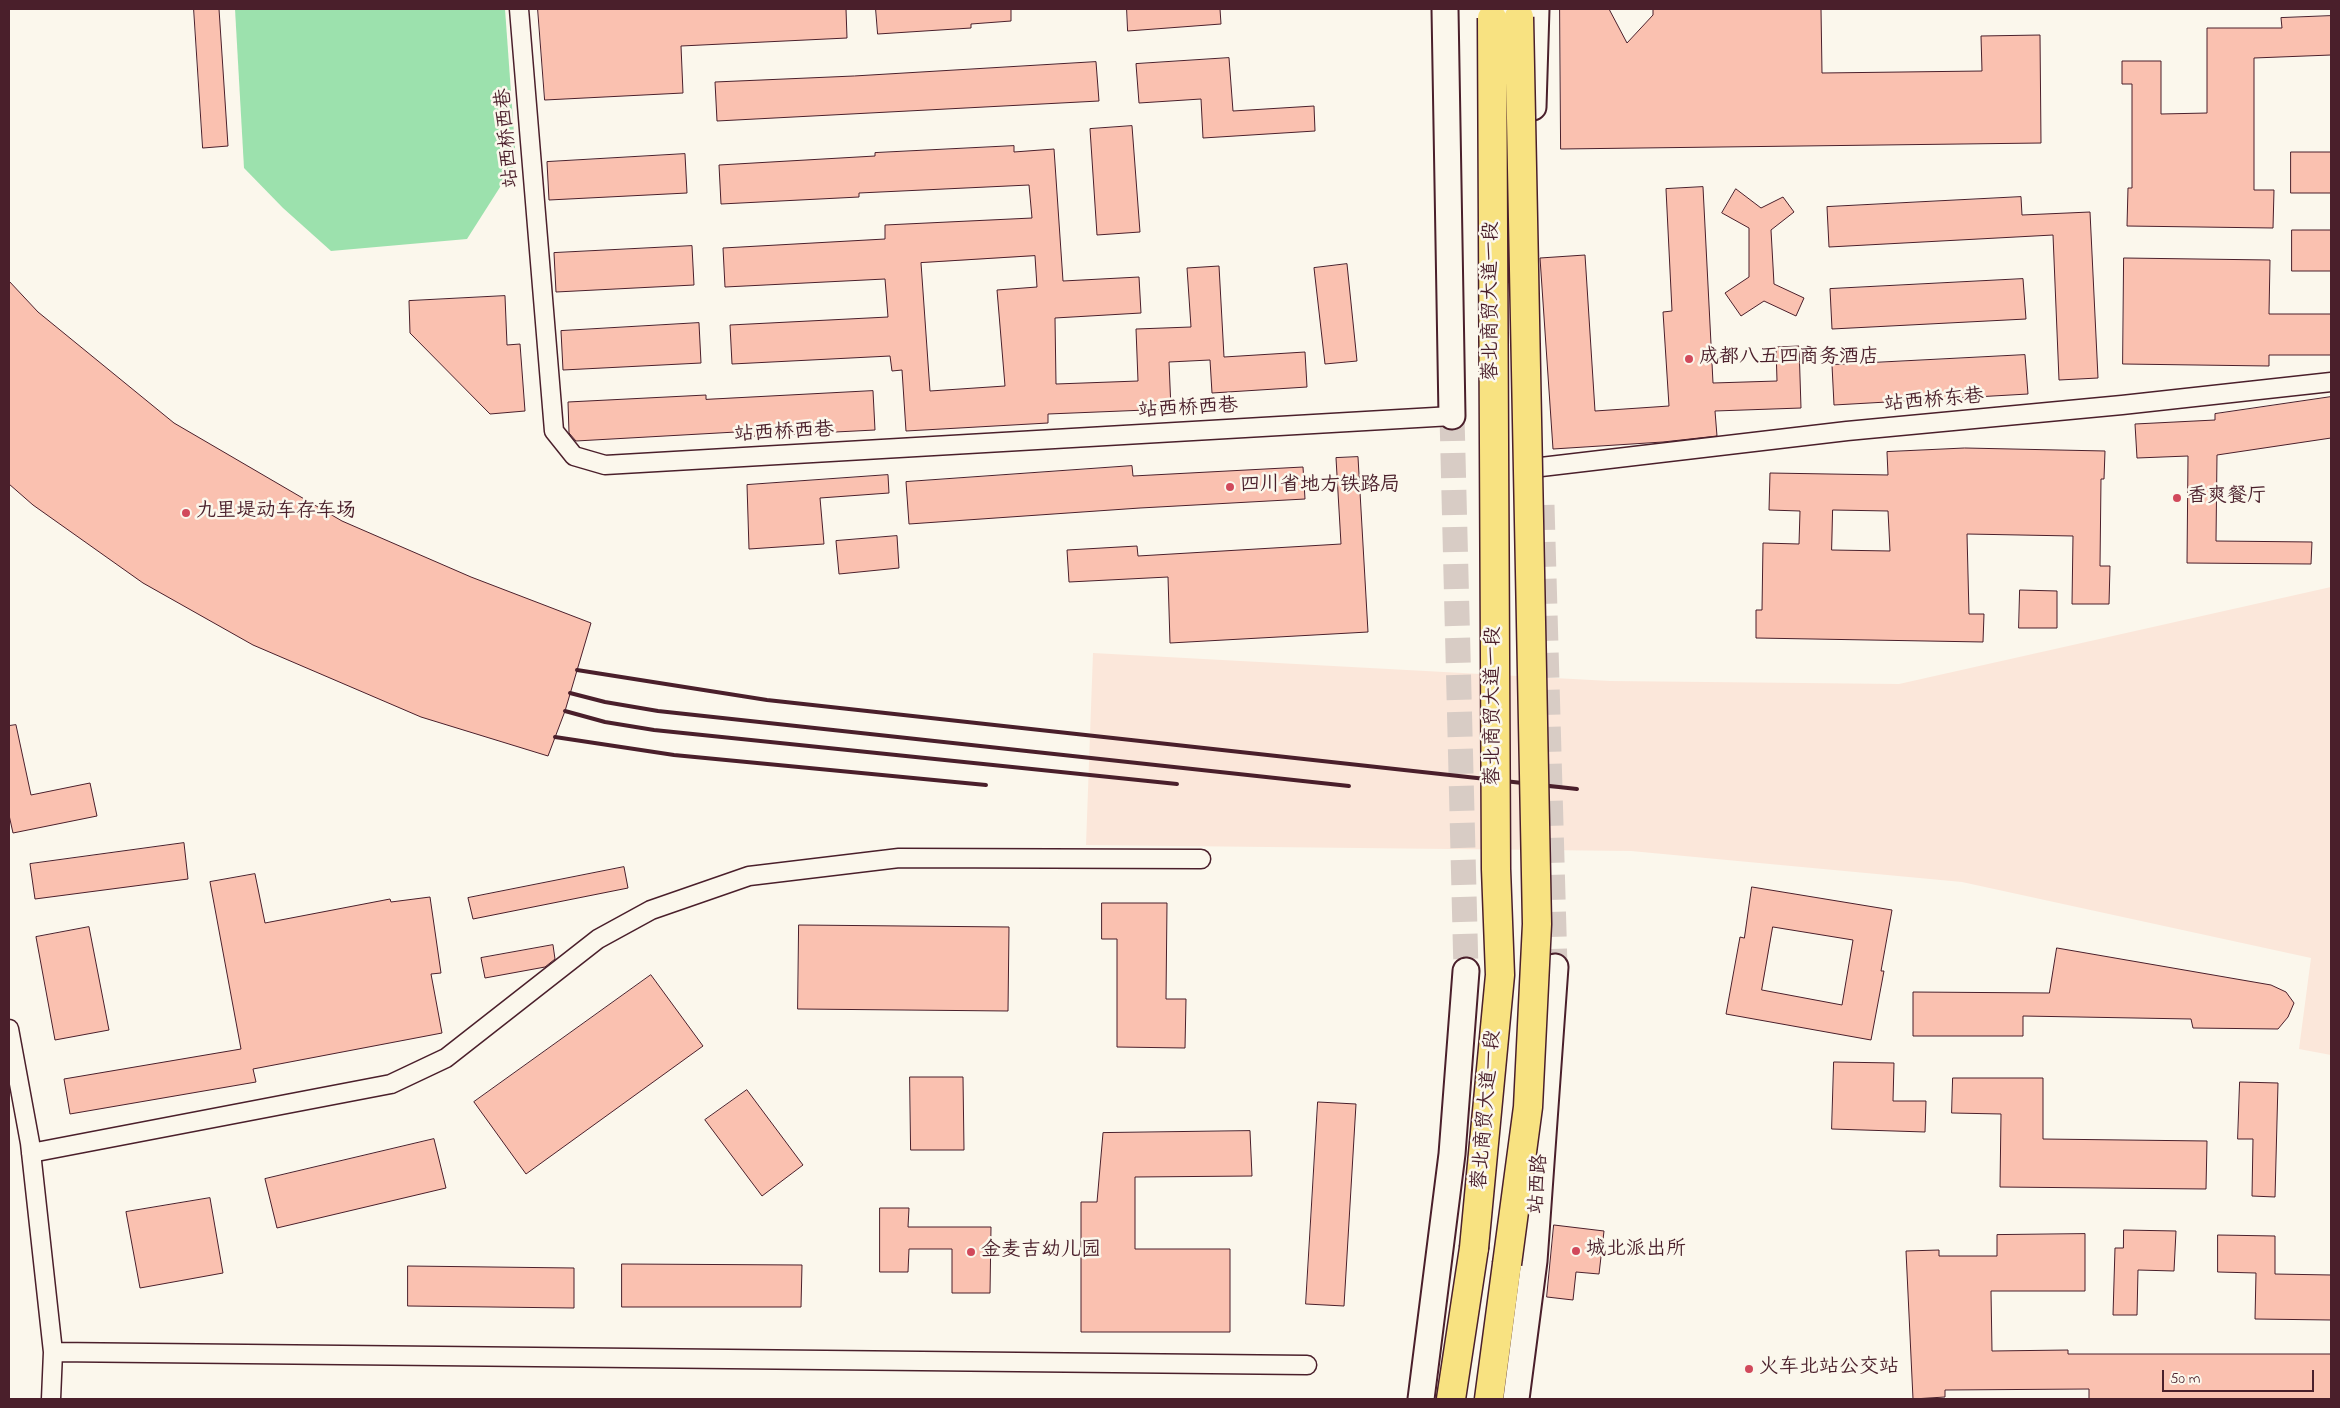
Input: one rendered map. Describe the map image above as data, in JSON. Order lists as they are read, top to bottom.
{
  "streets": {
    "highway": ["蓉北商贸大道一段"],
    "main road": ["站西路"],
    "street": ["站西桥西巷", "站西桥东巷"]
  },
  "crossings": [
    ["站西桥西巷", "蓉北商贸大道一段"],
    ["蓉北商贸大道一段", "站西桥东巷"]
  ],
  "places": [
    "成都八五四商务酒店",
    "四川省地方铁路局",
    "香爽餐厅",
    "九里堤动车存车场",
    "城北派出所",
    "金麦吉幼儿园",
    "火车北站公交站"
  ],
  "scale_bar": "50 m"
}
